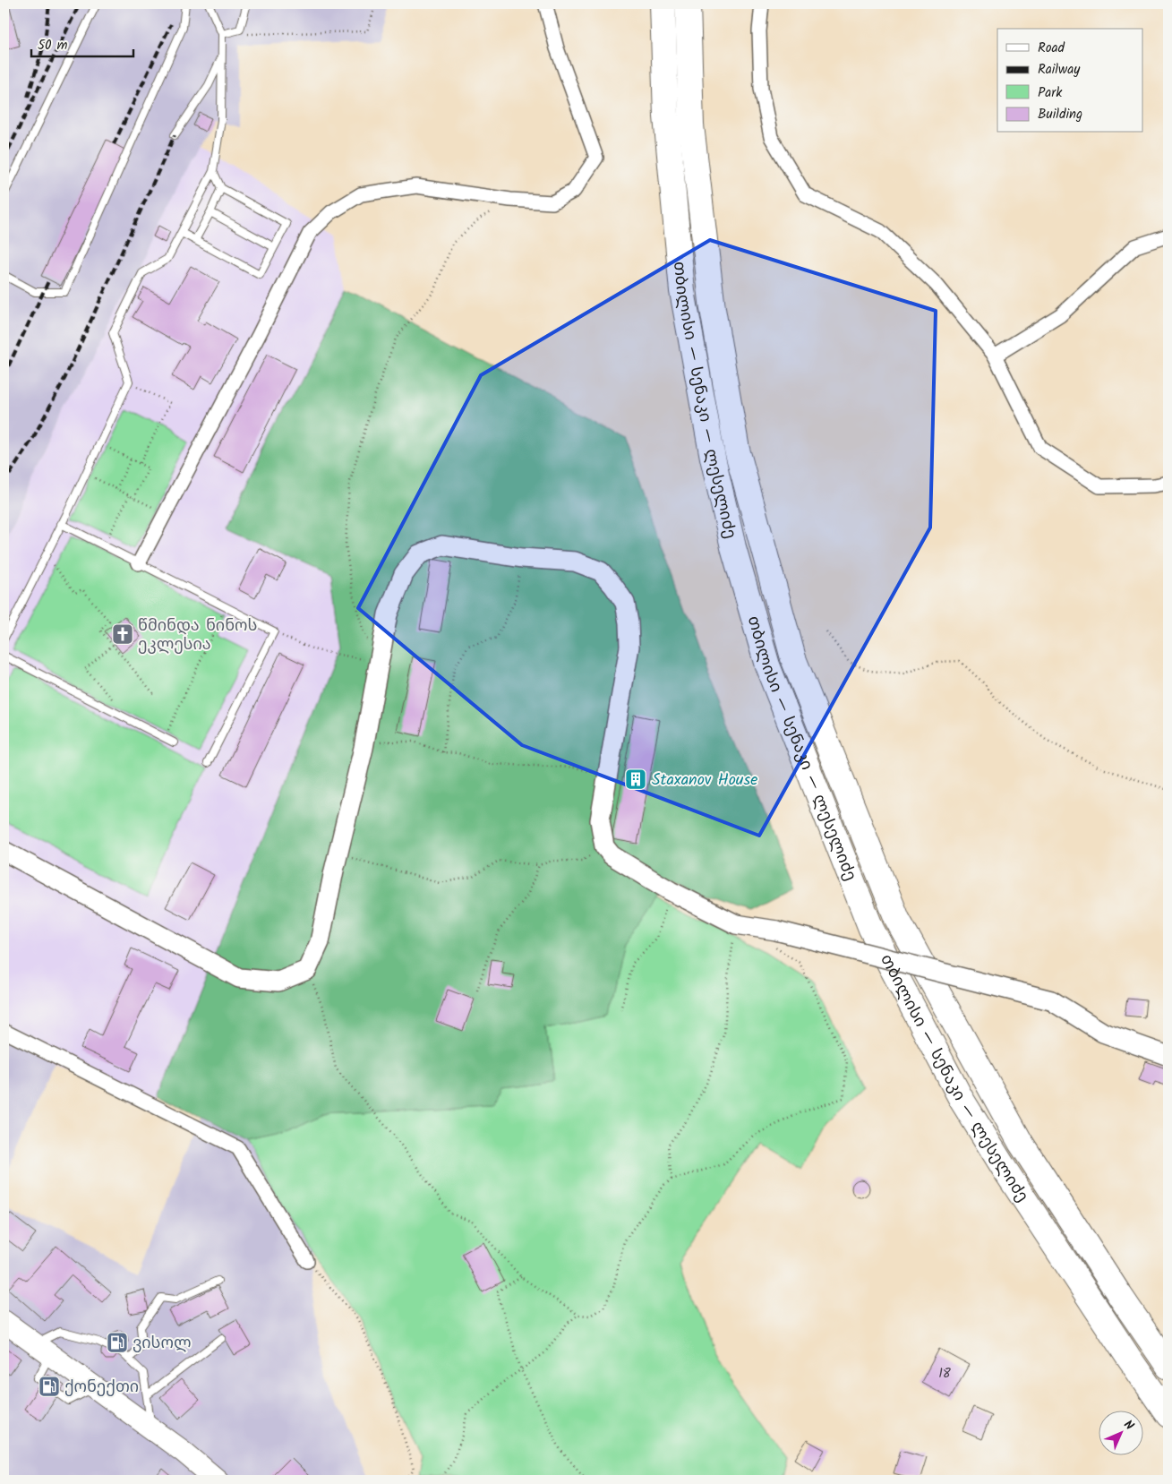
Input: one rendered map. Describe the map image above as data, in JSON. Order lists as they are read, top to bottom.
{
  "streets": {
    "highway": ["თბილისი — სენაკი — ლესელიძე"]
  },
  "places": {
    "church": ["წმინდა ნინოს ეკლესია"],
    "building": ["Staxanov House"],
    "fuel station": ["ვისოლ", "ქონექთი"]
  },
  "house_numbers": ["18"],
  "legend": [
    "Road",
    "Railway",
    "Park",
    "Building"
  ],
  "scale_bar": "50 m",
  "north": "top right"
}
